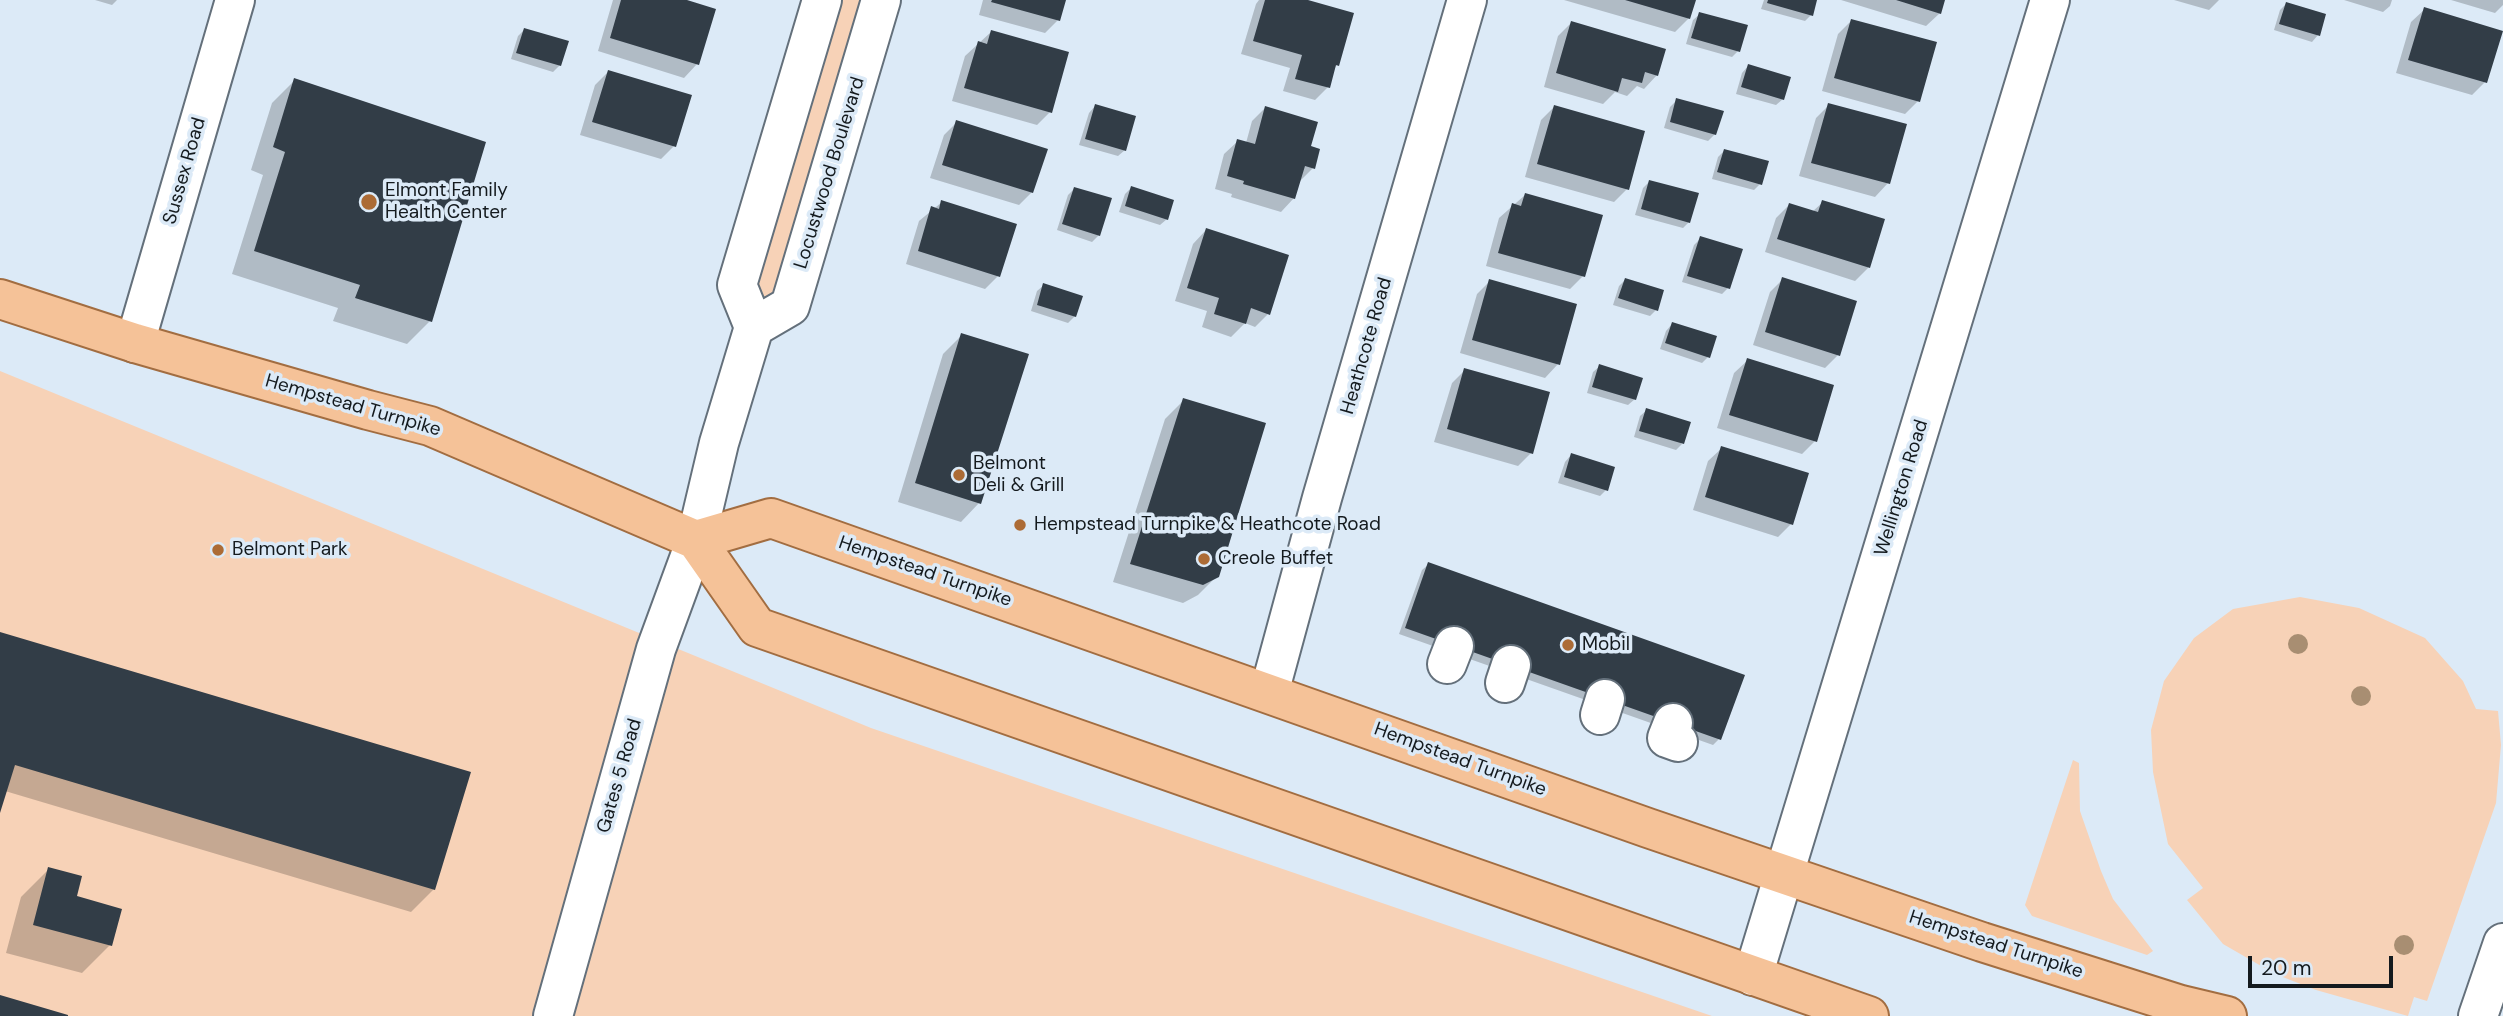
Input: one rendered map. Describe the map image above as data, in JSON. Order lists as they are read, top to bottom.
{
  "streets": {
    "main road": ["Hempstead Turnpike"],
    "street": [
      "Sussex Road",
      "Locustwood Boulevard",
      "Heathcote Road",
      "Wellington Road",
      "Gates 5 Road"
    ]
  },
  "crossings": [
    ["Sussex Road", "Hempstead Turnpike"],
    ["Heathcote Road", "Hempstead Turnpike"],
    ["Hempstead Turnpike", "Wellington Road"],
    ["Hempstead Turnpike", "Gates 5 Road"]
  ],
  "places": [
    "Elmont Family Health Center",
    "Belmont Deli & Grill",
    "Hempstead Turnpike & Heathcote Road",
    "Belmont Park",
    "Creole Buffet",
    "Mobil"
  ],
  "scale_bar": "20 m"
}
